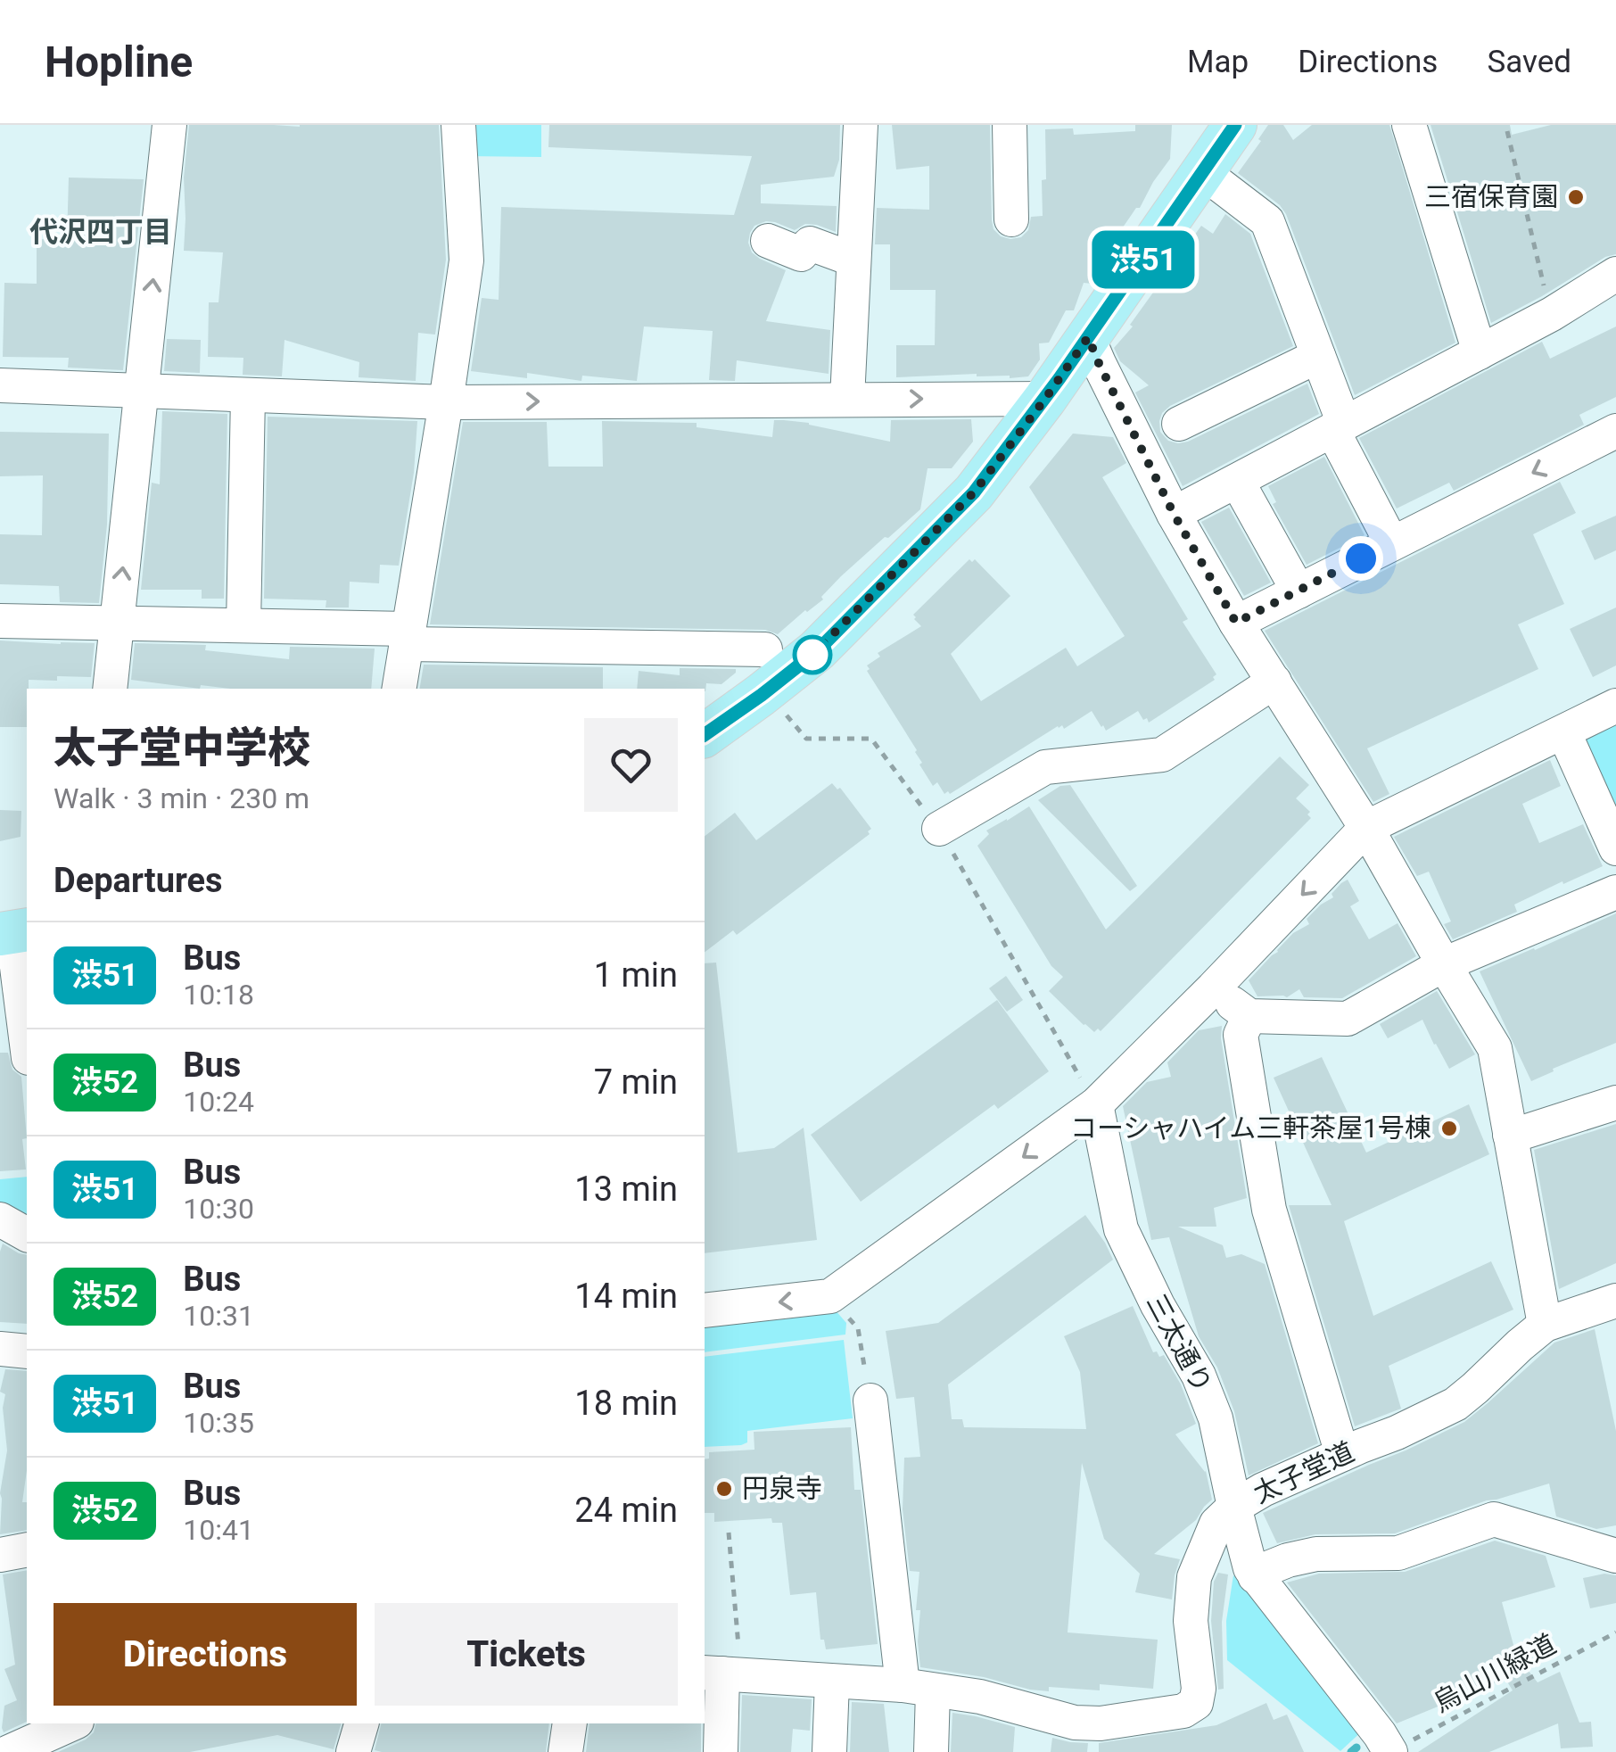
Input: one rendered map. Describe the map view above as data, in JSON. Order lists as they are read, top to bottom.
{
  "streets": {
    "street": ["三太通り", "太子堂道"],
    "path": ["烏山川緑道"]
  },
  "crossings": [
    ["三太通り", "太子堂道"],
    ["三太通り", "烏山川緑道"]
  ],
  "districts": ["代沢四丁目"],
  "places": ["三宿保育園", "コーシャハイム三軒茶屋1号棟", "円泉寺"],
  "lines": ["bus line 渋51"],
  "page": {
    "header": "Hopline",
    "nav": ["Map", "Directions", "Saved"],
    "on_map": "渋51",
    "heading": [
      ["太子堂中学校", "Walk · 3 min · 230 m"],
      "Departures"
    ],
    "list": [
      {
        "mark": "渋51",
        "name": "Bus",
        "note": "10:18",
        "value": "1 min"
      },
      {
        "mark": "渋52",
        "name": "Bus",
        "note": "10:24",
        "value": "7 min"
      },
      {
        "mark": "渋51",
        "name": "Bus",
        "note": "10:30",
        "value": "13 min"
      },
      {
        "mark": "渋52",
        "name": "Bus",
        "note": "10:31",
        "value": "14 min"
      },
      {
        "mark": "渋51",
        "name": "Bus",
        "note": "10:35",
        "value": "18 min"
      },
      {
        "mark": "渋52",
        "name": "Bus",
        "note": "10:41",
        "value": "24 min"
      }
    ],
    "buttons": ["Directions", "Tickets"]
  }
}
